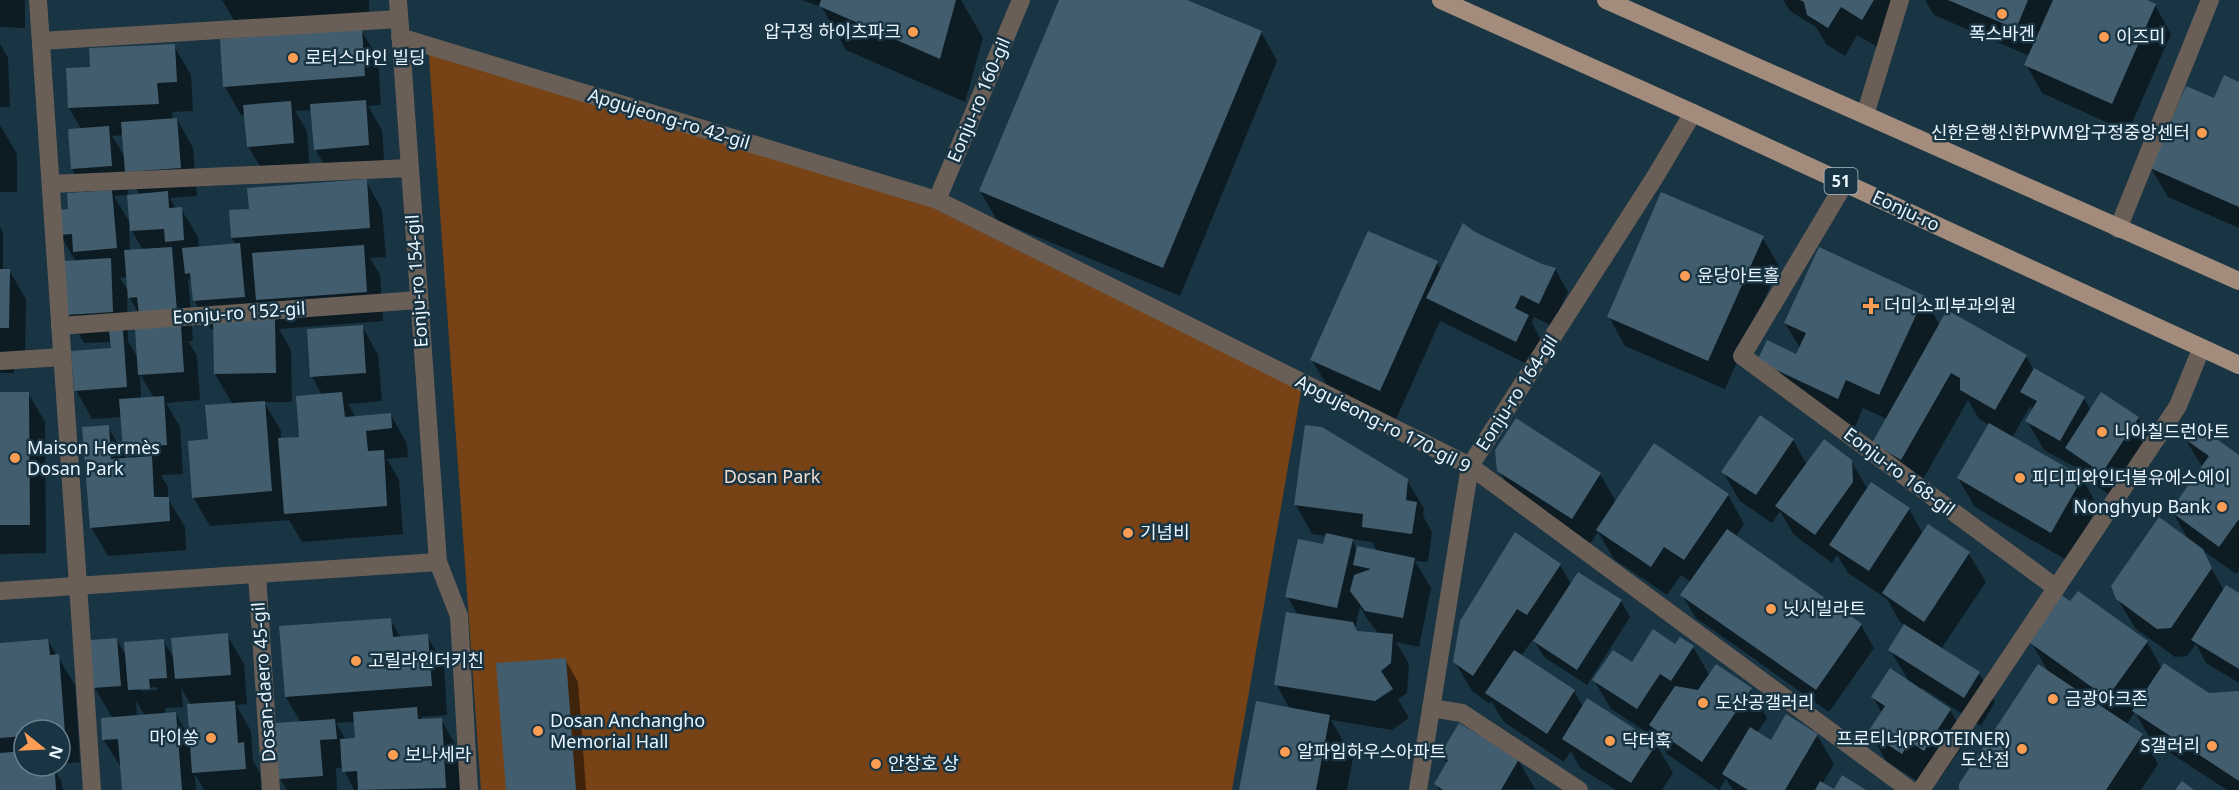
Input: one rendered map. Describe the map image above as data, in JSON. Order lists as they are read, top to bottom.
{
  "streets": {
    "main road": ["51", "Eonju-ro"],
    "street": [
      "Eonju-ro 160-gil",
      "Apgujeong-ro 42-gil",
      "Eonju-ro 154-gil",
      "Eonju-ro 152-gil",
      "Eonju-ro 164-gil",
      "Apgujeong-ro 170-gil 9",
      "Eonju-ro 168-gil",
      "Dosan-daero 45-gil"
    ]
  },
  "crossings": [
    ["Eonju-ro 160-gil", "Apgujeong-ro 42-gil"],
    ["Eonju-ro 160-gil", "Apgujeong-ro 170-gil 9"],
    ["Apgujeong-ro 42-gil", "Eonju-ro 154-gil"],
    ["Apgujeong-ro 42-gil", "Apgujeong-ro 170-gil 9"],
    ["Eonju-ro", "Eonju-ro 164-gil"],
    ["Eonju-ro", "Eonju-ro 168-gil"],
    ["Eonju-ro 154-gil", "Eonju-ro 152-gil"],
    ["Eonju-ro 164-gil", "Apgujeong-ro 170-gil 9"]
  ],
  "parks": ["Dosan Park"],
  "places": {
    "other": [
      "폭스바겐",
      "압구정 하이츠파크",
      "이즈미",
      "로터스마인 빌딩",
      "신한은행신한PWM압구정중앙센터",
      "윤당아트홀",
      "니아칠드런아트",
      "Maison Hermès Dosan Park",
      "피디피와인더블유에스에이",
      "Nonghyup Bank",
      "기념비",
      "닛시빌라트",
      "고릴라인더키친",
      "금광아크존",
      "도산공갤러리",
      "Dosan Anchangho Memorial Hall",
      "마이쏭",
      "닥터훅",
      "S갤러리",
      "프로티너(PROTEINER) 도산점",
      "알파임하우스아파트",
      "보나세라",
      "안창호 상"
    ],
    "health": ["더미소피부과의원"]
  },
  "north": "right"
}
